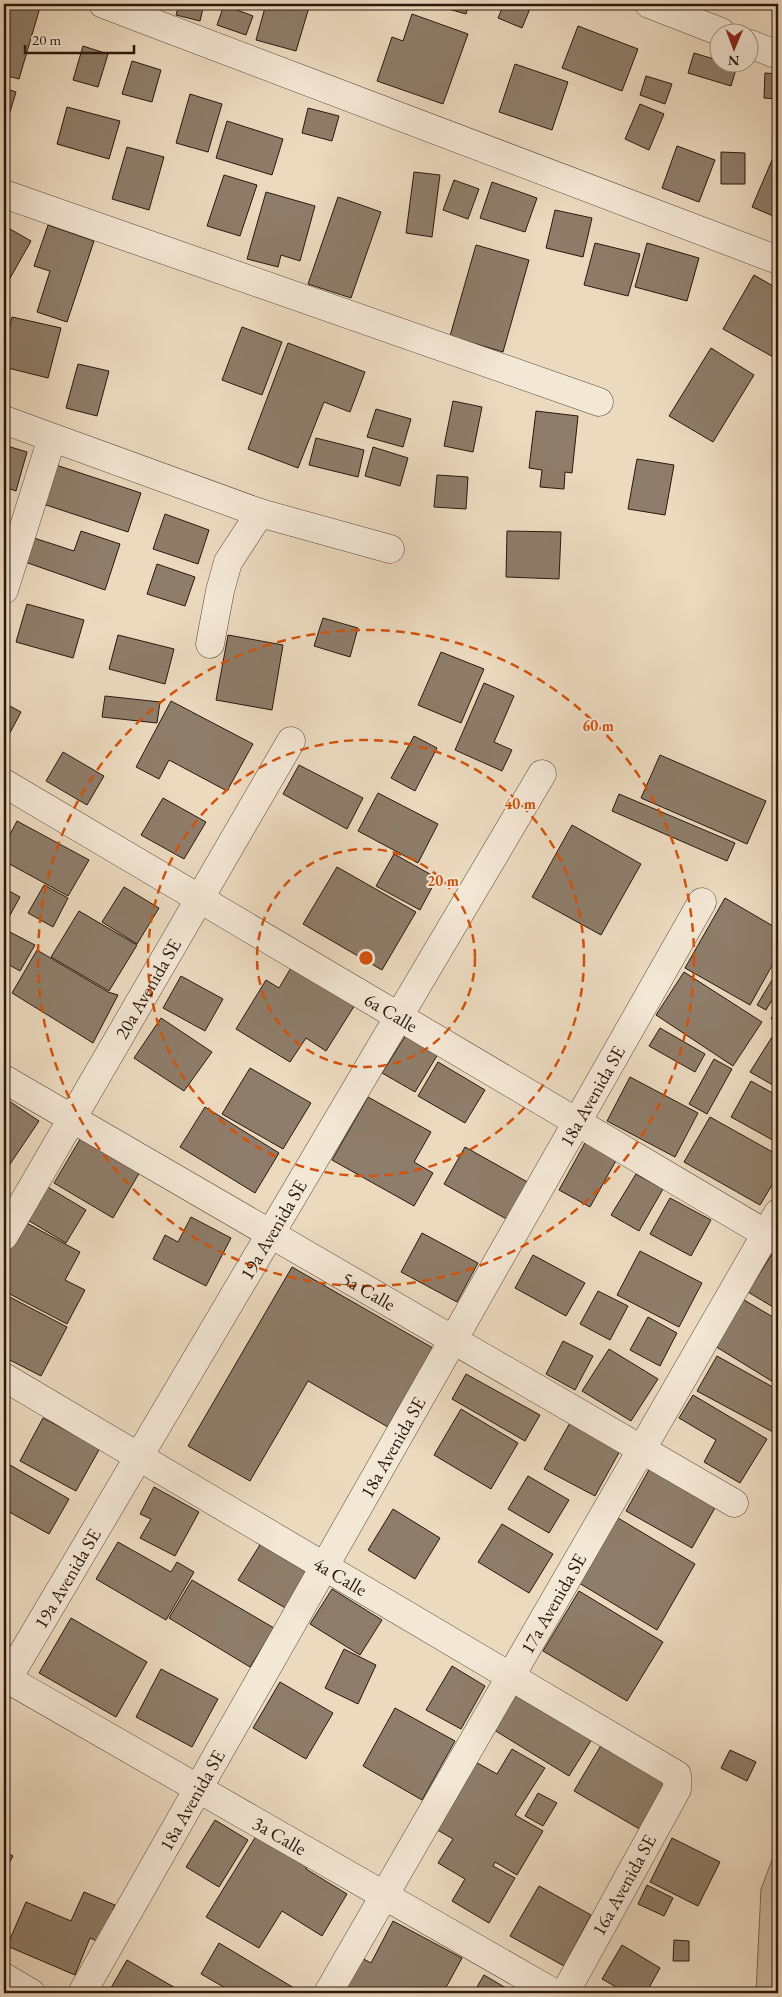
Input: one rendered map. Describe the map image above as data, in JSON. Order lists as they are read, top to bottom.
{
  "streets": {
    "street": [
      "20a Avenida SE",
      "6a Calle",
      "18a Avenida SE",
      "19a Avenida SE",
      "5a Calle",
      "4a Calle",
      "17a Avenida SE",
      "3a Calle",
      "16a Avenida SE"
    ]
  },
  "crossings": [
    ["20a Avenida SE", "6a Calle"],
    ["20a Avenida SE", "5a Calle"],
    ["6a Calle", "18a Avenida SE"],
    ["6a Calle", "19a Avenida SE"],
    ["6a Calle", "17a Avenida SE"],
    ["18a Avenida SE", "5a Calle"],
    ["18a Avenida SE", "4a Calle"],
    ["18a Avenida SE", "3a Calle"],
    ["19a Avenida SE", "5a Calle"],
    ["19a Avenida SE", "4a Calle"],
    ["19a Avenida SE", "3a Calle"],
    ["5a Calle", "17a Avenida SE"],
    ["4a Calle", "17a Avenida SE"],
    ["4a Calle", "16a Avenida SE"],
    ["17a Avenida SE", "3a Calle"]
  ],
  "scale_bar": "20 m",
  "north": "bottom",
  "rings": ["60 m", "40 m", "20 m"]
}
